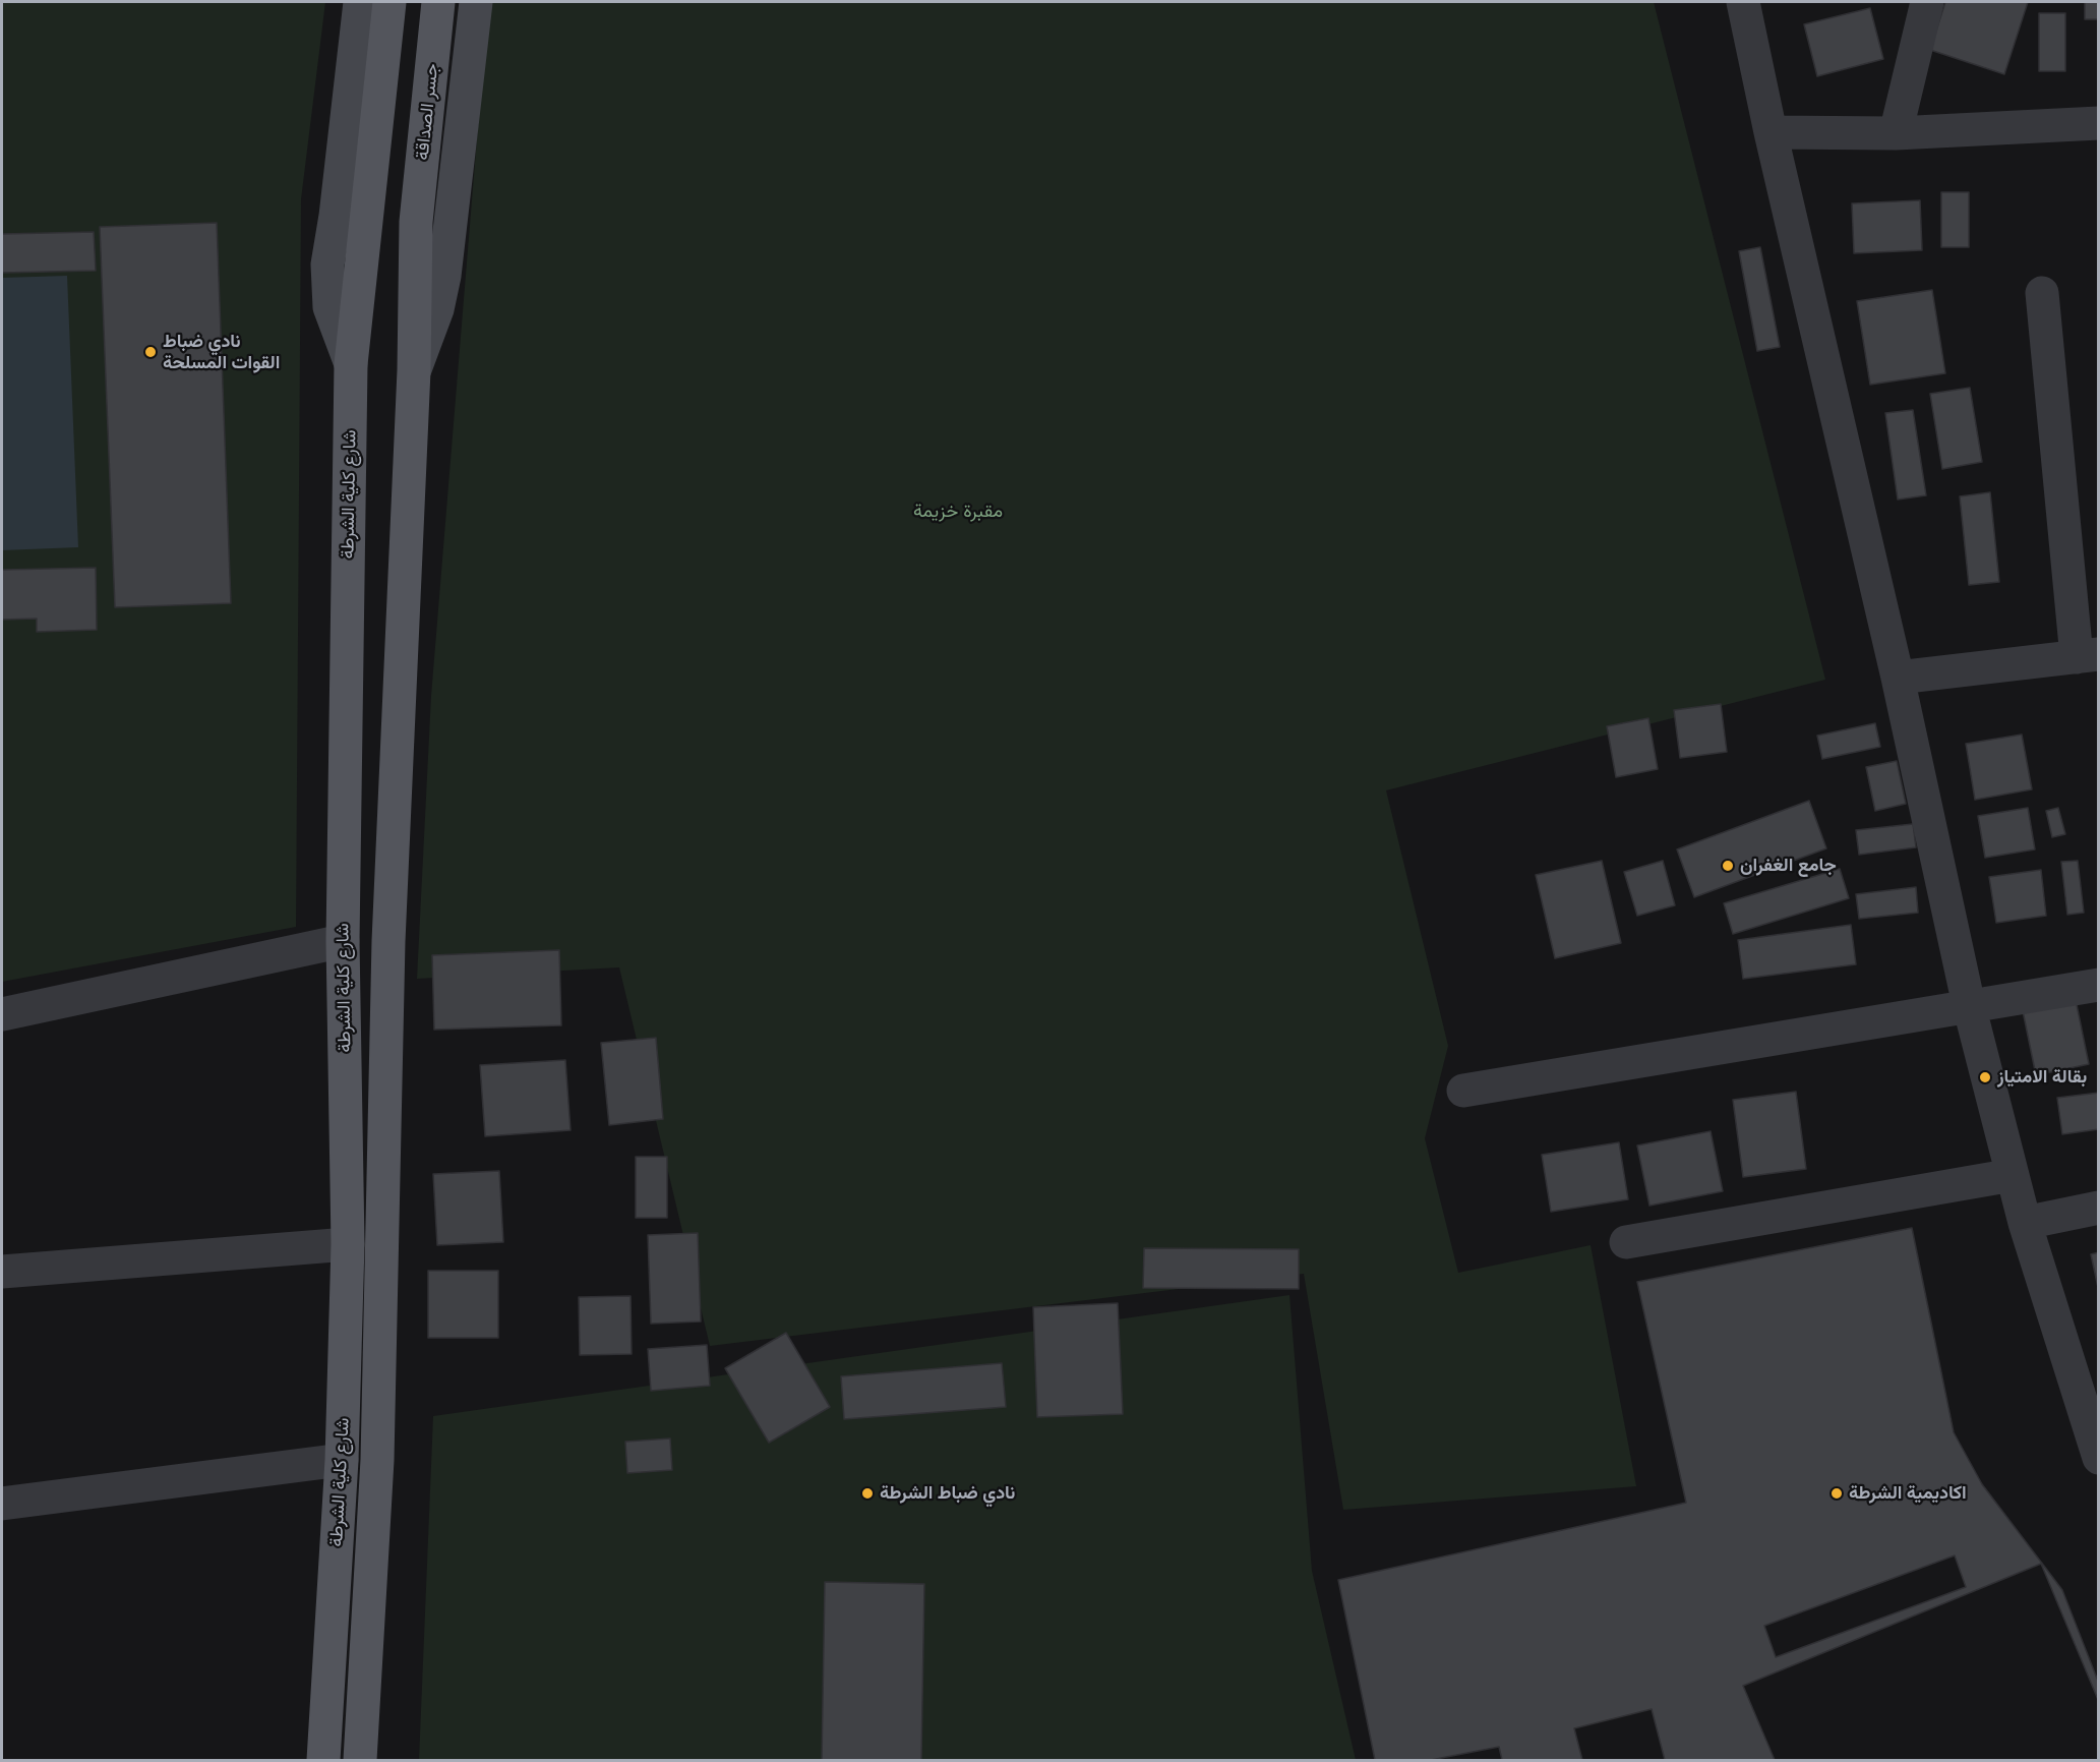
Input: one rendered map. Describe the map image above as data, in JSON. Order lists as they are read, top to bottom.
{
  "streets": {
    "main road": ["جسر الصداقة", "شارع كلية الشرطة"]
  },
  "crossings": [
    ["جسر الصداقة", "شارع كلية الشرطة"]
  ],
  "parks": ["مقبرة خزيمة"],
  "places": [
    "نادي ضباط القوات المسلحة",
    "جامع الغفران",
    "بقالة الامتياز",
    "نادي ضباط الشرطة",
    "اكاديمية الشرطة"
  ]
}
